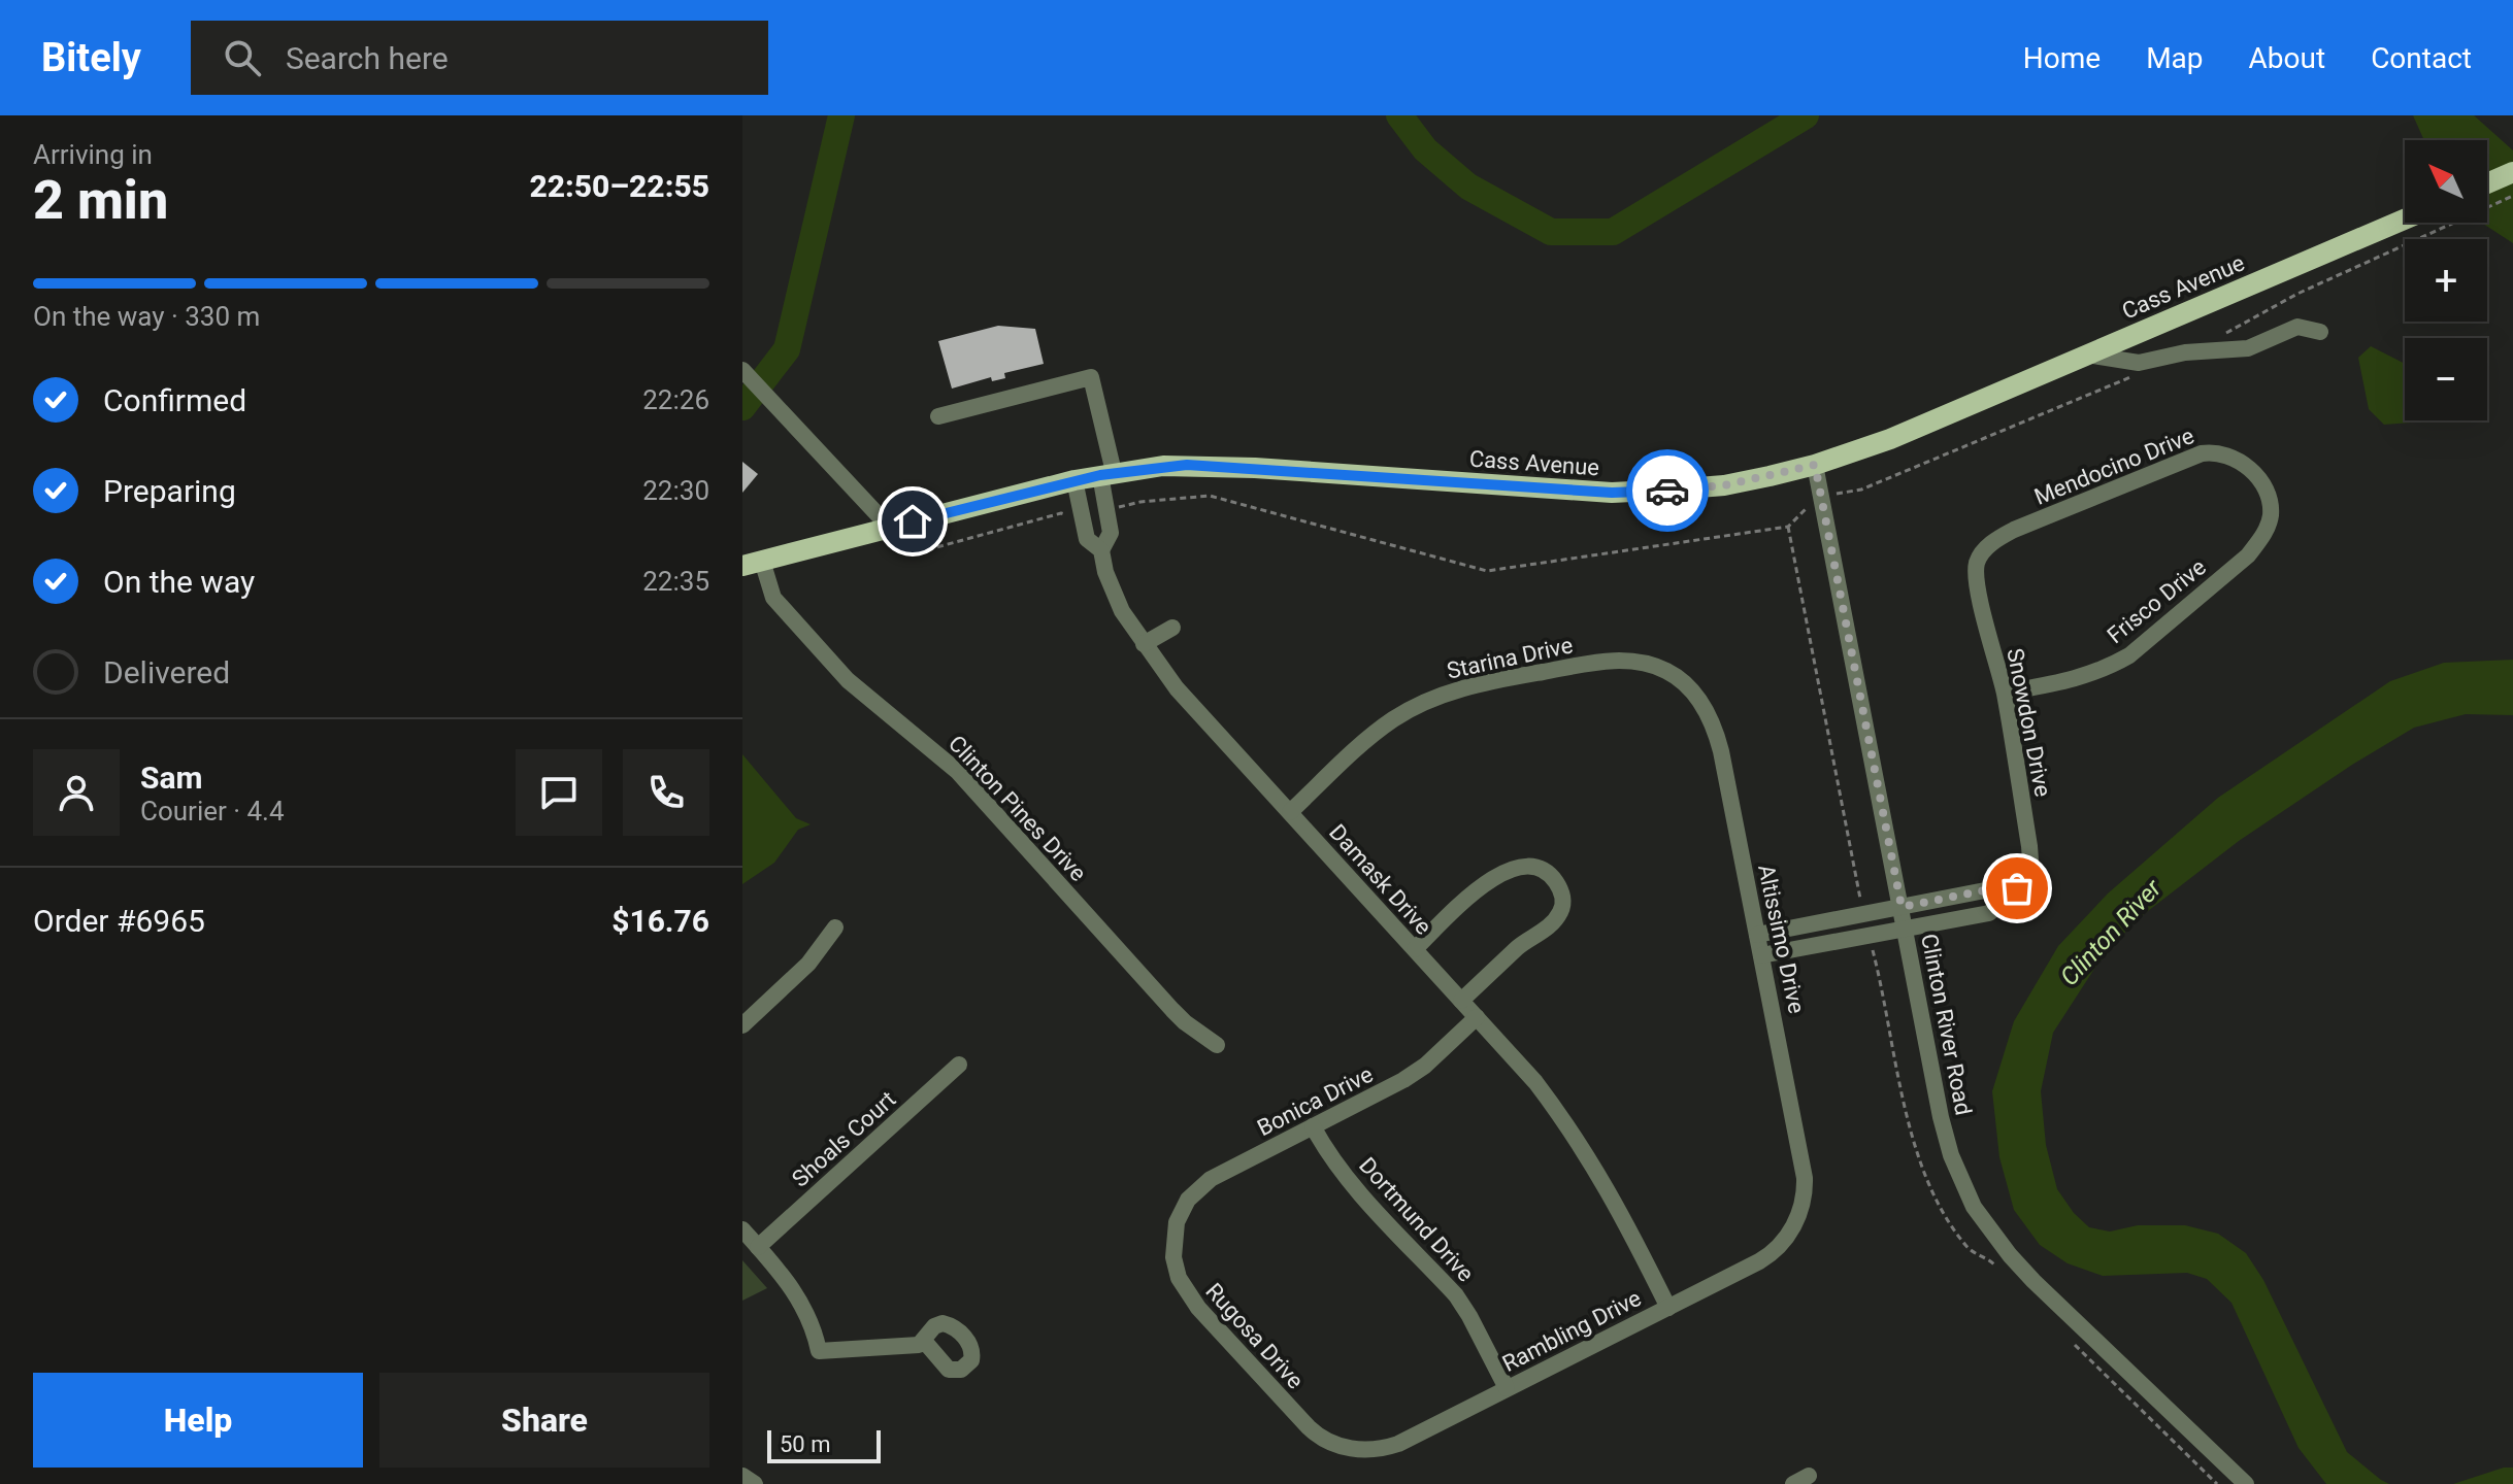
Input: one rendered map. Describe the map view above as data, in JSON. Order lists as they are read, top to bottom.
{
  "streets": {
    "main road": ["Cass Avenue"],
    "street": [
      "Mendocino Drive",
      "Frisco Drive",
      "Starina Drive",
      "Snowdon Drive",
      "Clinton Pines Drive",
      "Damask Drive",
      "Altissimo Drive",
      "Clinton River Road",
      "Bonica Drive",
      "Shoals Court",
      "Dortmund Drive",
      "Rambling Drive",
      "Rugosa Drive"
    ]
  },
  "crossings": [
    ["Cass Avenue", "Clinton Pines Drive"],
    ["Cass Avenue", "Damask Drive"],
    ["Cass Avenue", "Clinton River Road"],
    ["Mendocino Drive", "Frisco Drive"],
    ["Mendocino Drive", "Snowdon Drive"],
    ["Frisco Drive", "Snowdon Drive"],
    ["Starina Drive", "Damask Drive"],
    ["Starina Drive", "Altissimo Drive"],
    ["Snowdon Drive", "Altissimo Drive"],
    ["Snowdon Drive", "Clinton River Road"],
    ["Damask Drive", "Bonica Drive"],
    ["Damask Drive", "Rambling Drive"],
    ["Altissimo Drive", "Rambling Drive"],
    ["Bonica Drive", "Dortmund Drive"],
    ["Bonica Drive", "Rugosa Drive"],
    ["Dortmund Drive", "Rambling Drive"],
    ["Rambling Drive", "Rugosa Drive"]
  ],
  "water": ["Clinton River"],
  "scale_bar": "50 m",
  "north": "top left",
  "page": {
    "header": "Bitely",
    "search": "Search here",
    "nav": [
      "Home",
      "Map",
      "About",
      "Contact"
    ],
    "heading": ["2 min", "Arriving in", "22:50–22:55"],
    "panel": [
      "Sam",
      "Courier · 4.4",
      "Order #6965",
      "$16.76"
    ],
    "map_buttons": ["+", "−"],
    "bar": "On the way · 330 m",
    "list": [
      ["Confirmed", "22:26"],
      ["Preparing", "22:30"],
      ["On the way", "22:35"],
      "Delivered"
    ],
    "buttons": ["Help", "Share"],
    "scale": "50 m"
  }
}
